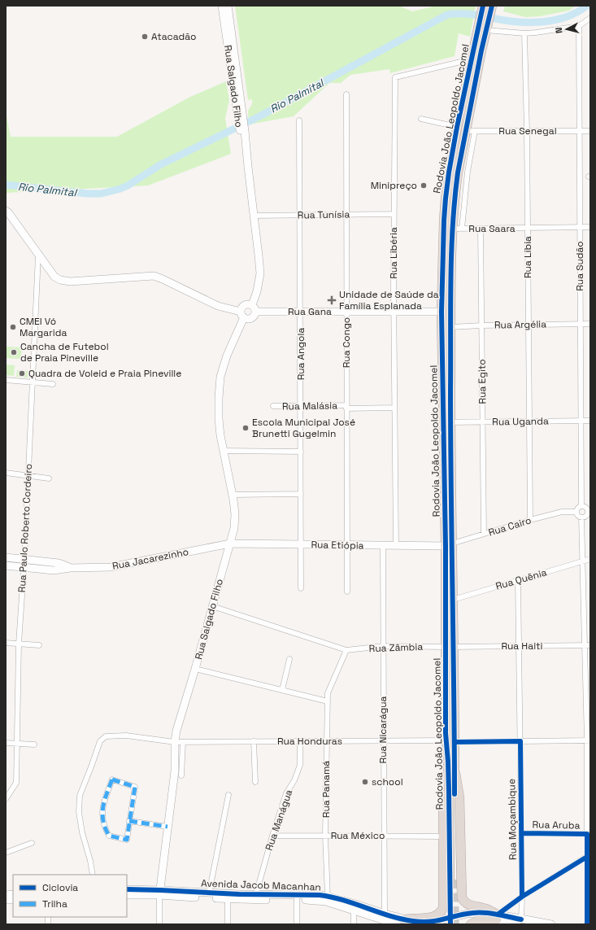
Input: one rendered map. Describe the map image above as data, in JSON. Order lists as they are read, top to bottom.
{
  "streets": {
    "highway": ["Rodovia João Leopoldo Jacomel"],
    "main road": [
      "Rua Salgado Filho",
      "Rua Gana",
      "Rua Etiópia",
      "Rua Jacarezinho",
      "Avenida Jacob Macanhan"
    ],
    "street": [
      "Rua Senegal",
      "Rua Tunísia",
      "Rua Saara",
      "Rua Libéria",
      "Rua Líbia",
      "Rua Sudão",
      "Rua Argélia",
      "Rua Congo",
      "Rua Angola",
      "Rua Egito",
      "Rua Malásia",
      "Rua Uganda",
      "Rua Cairo",
      "Rua Paulo Roberto Cordeiro",
      "Rua Quênia",
      "Rua Haiti",
      "Rua Zâmbia",
      "Rua Nicarágua",
      "Rua Honduras",
      "Rua Panamá",
      "Rua Moçambique",
      "Rua Manágua",
      "Rua Aruba",
      "Rua México"
    ]
  },
  "crossings": [
    ["Rua Salgado Filho", "Rua Tunísia"],
    ["Rua Salgado Filho", "Rua Gana"],
    ["Rua Salgado Filho", "Rua Etiópia"],
    ["Rua Salgado Filho", "Rua Jacarezinho"],
    ["Rua Salgado Filho", "Rua Honduras"],
    ["Rua Salgado Filho", "Avenida Jacob Macanhan"],
    ["Rodovia João Leopoldo Jacomel", "Rua Senegal"],
    ["Rodovia João Leopoldo Jacomel", "Rua Saara"],
    ["Rodovia João Leopoldo Jacomel", "Rua Libéria"],
    ["Rodovia João Leopoldo Jacomel", "Rua Gana"],
    ["Rodovia João Leopoldo Jacomel", "Rua Argélia"],
    ["Rodovia João Leopoldo Jacomel", "Rua Uganda"],
    ["Rodovia João Leopoldo Jacomel", "Rua Cairo"],
    ["Rodovia João Leopoldo Jacomel", "Rua Etiópia"],
    ["Rodovia João Leopoldo Jacomel", "Rua Quênia"],
    ["Rodovia João Leopoldo Jacomel", "Rua Haiti"],
    ["Rodovia João Leopoldo Jacomel", "Rua Zâmbia"],
    ["Rodovia João Leopoldo Jacomel", "Rua Honduras"],
    ["Rua Senegal", "Rua Líbia"],
    ["Rua Senegal", "Rua Sudão"],
    ["Rua Tunísia", "Rua Libéria"],
    ["Rua Tunísia", "Rua Congo"],
    ["Rua Tunísia", "Rua Angola"],
    ["Rua Saara", "Rua Líbia"],
    ["Rua Saara", "Rua Sudão"],
    ["Rua Saara", "Rua Egito"],
    ["Rua Libéria", "Rua Gana"],
    ["Rua Libéria", "Rua Malásia"],
    ["Rua Libéria", "Rua Etiópia"],
    ["Rua Líbia", "Rua Argélia"],
    ["Rua Líbia", "Rua Uganda"],
    ["Rua Líbia", "Rua Cairo"],
    ["Rua Sudão", "Rua Argélia"],
    ["Rua Sudão", "Rua Uganda"],
    ["Rua Sudão", "Rua Cairo"],
    ["Rua Gana", "Rua Congo"],
    ["Rua Gana", "Rua Angola"],
    ["Rua Argélia", "Rua Egito"],
    ["Rua Congo", "Rua Malásia"],
    ["Rua Congo", "Rua Etiópia"],
    ["Rua Angola", "Rua Malásia"],
    ["Rua Angola", "Rua Etiópia"],
    ["Rua Egito", "Rua Uganda"],
    ["Rua Egito", "Rua Cairo"],
    ["Rua Cairo", "Rua Etiópia"],
    ["Rua Paulo Roberto Cordeiro", "Rua Jacarezinho"],
    ["Rua Etiópia", "Rua Jacarezinho"],
    ["Rua Etiópia", "Rua Nicarágua"],
    ["Rua Quênia", "Rua Moçambique"],
    ["Rua Haiti", "Rua Zâmbia"],
    ["Rua Haiti", "Rua Moçambique"],
    ["Rua Zâmbia", "Rua Nicarágua"],
    ["Rua Nicarágua", "Rua Honduras"],
    ["Rua Nicarágua", "Rua México"],
    ["Rua Nicarágua", "Avenida Jacob Macanhan"],
    ["Rua Honduras", "Rua Panamá"],
    ["Rua Honduras", "Rua Moçambique"],
    ["Rua Honduras", "Rua Manágua"],
    ["Rua Panamá", "Rua México"],
    ["Rua Panamá", "Avenida Jacob Macanhan"],
    ["Rua Moçambique", "Rua Aruba"],
    ["Rua Manágua", "Rua México"],
    ["Rua Manágua", "Avenida Jacob Macanhan"]
  ],
  "water": ["Rio Palmital"],
  "places": {
    "other": [
      "Atacadão",
      "Minipreço",
      "CMEI Vó Margarida",
      "Cancha de Futebol de Praia Pineville",
      "Quadra de Voleid e Praia Pineville",
      "Escola Municipal José Brunetti Gugelmin",
      "school"
    ],
    "health": ["Unidade de Saúde da Família Esplanada"]
  },
  "legend": ["Ciclovia", "Trilha"],
  "north": "left"
}
